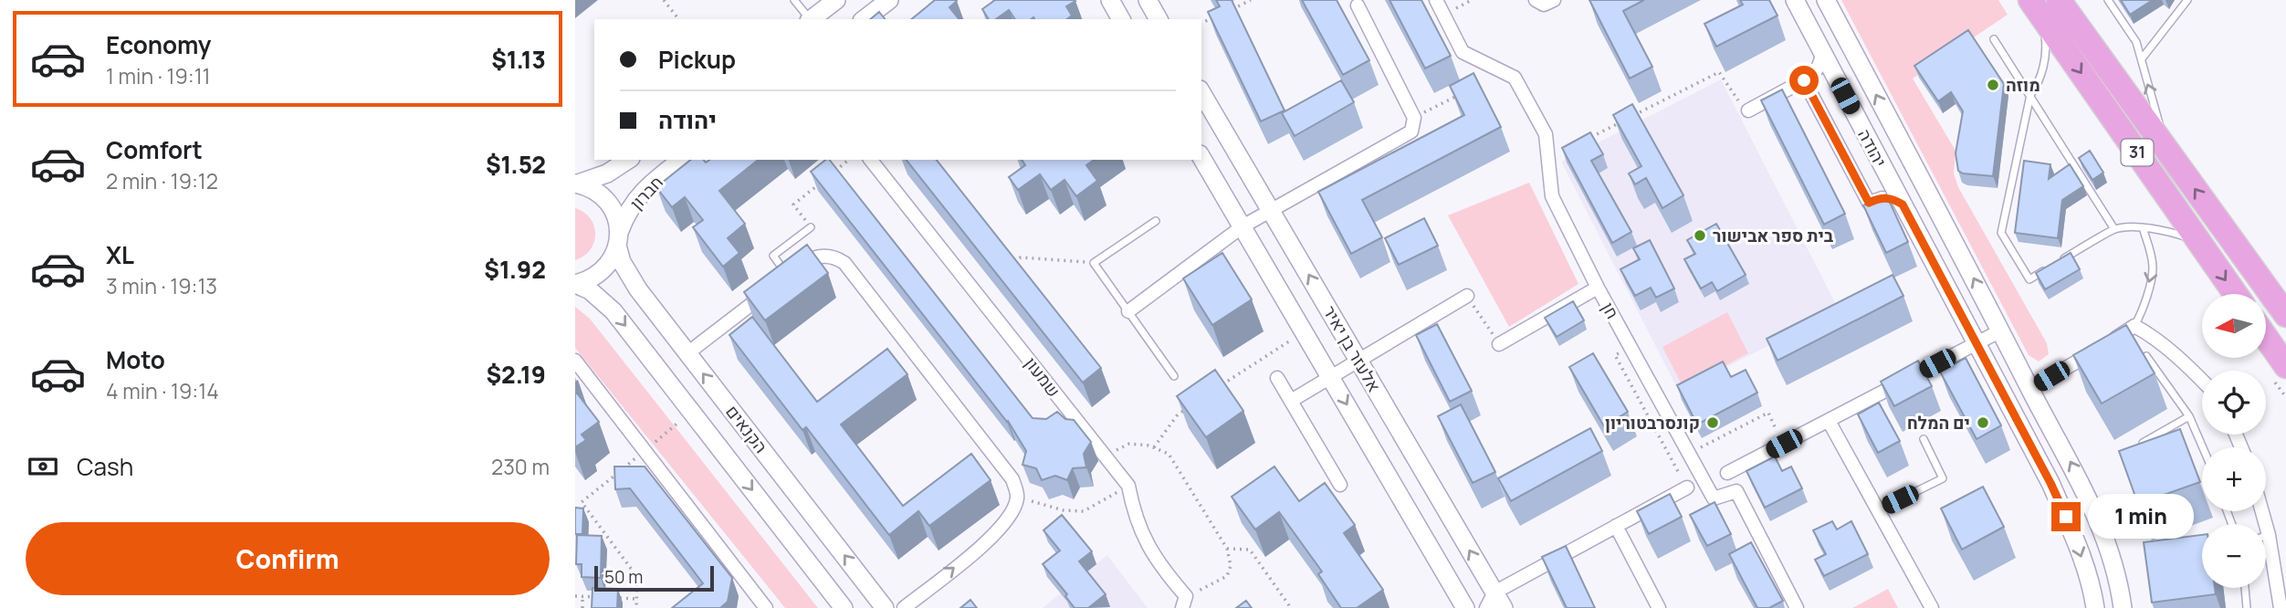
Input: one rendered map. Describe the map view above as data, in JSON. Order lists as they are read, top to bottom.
{
  "streets": {
    "highway": ["31"],
    "street": [
      "יהודה",
      "חברון",
      "חן",
      "אלעזר בן יאיר",
      "שמעון",
      "הקנאים"
    ]
  },
  "crossings": [
    ["חברון", "הקנאים"]
  ],
  "places": [
    "מוזה",
    "בית ספר אבישור",
    "קונסרבטוריון",
    "ים המלח"
  ],
  "scale_bar": "50 m",
  "north": "left",
  "page": {
    "list": [
      {
        "name": "Economy",
        "note": "1 min · 19:11",
        "value": "$1.13"
      },
      {
        "name": "Comfort",
        "note": "2 min · 19:12",
        "value": "$1.52"
      },
      {
        "name": "XL",
        "note": "3 min · 19:13",
        "value": "$1.92"
      },
      {
        "name": "Moto",
        "note": "4 min · 19:14",
        "value": "$2.19"
      }
    ],
    "banner": ["Pickup", "יהודה"],
    "map_buttons": ["+", "−"],
    "pay": ["Cash", "230 m"],
    "bubble": "1 min",
    "buttons": "Confirm",
    "scale": "50 m"
  }
}
